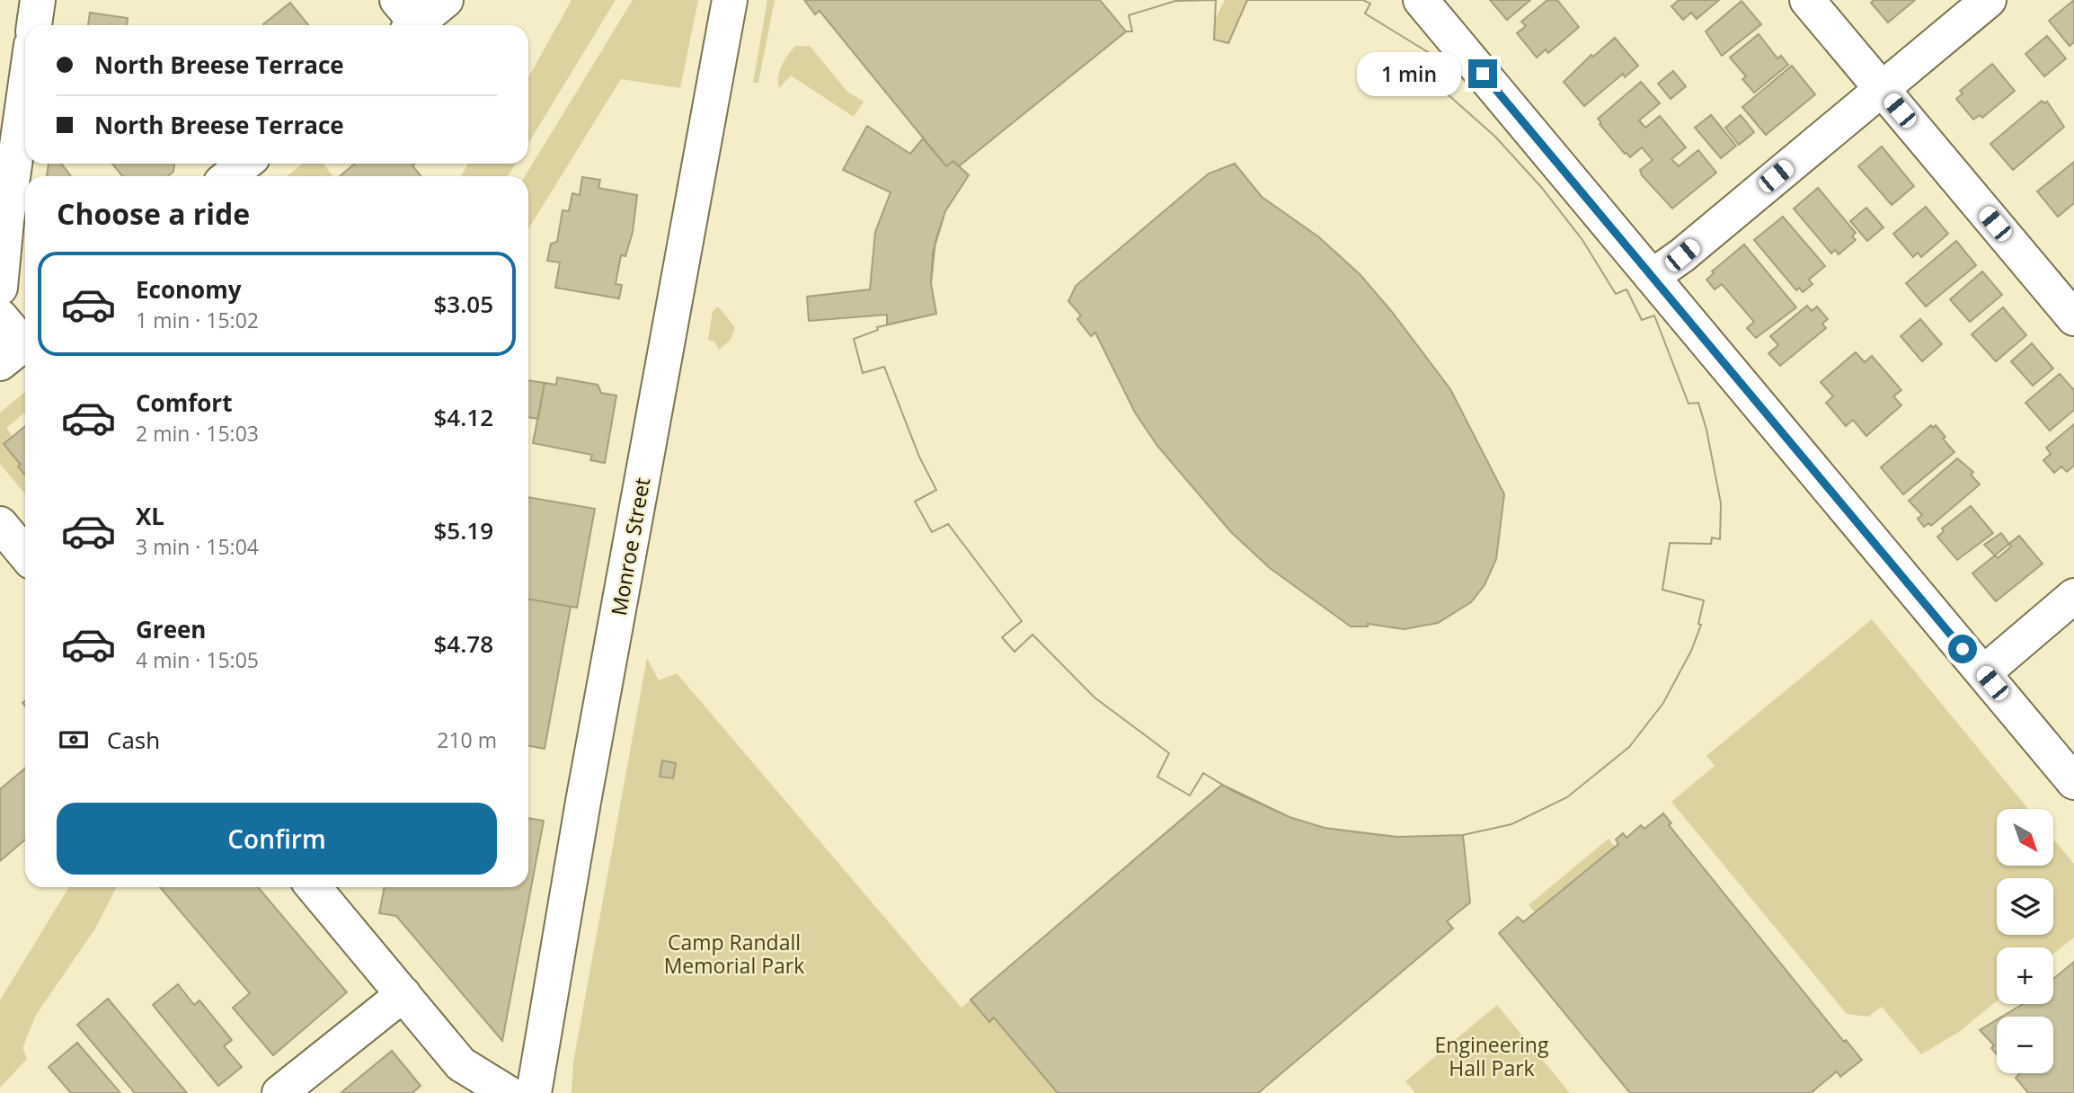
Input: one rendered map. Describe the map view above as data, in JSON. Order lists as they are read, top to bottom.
{
  "streets": {
    "street": ["Monroe Street"]
  },
  "parks": ["Camp Randall Memorial Park", "Engineering Hall Park"],
  "north": "bottom right",
  "page": {
    "banner": ["North Breese Terrace", "North Breese Terrace"],
    "bubble": "1 min",
    "heading": "Choose a ride",
    "list": [
      {
        "name": "Economy",
        "note": "1 min · 15:02",
        "value": "$3.05"
      },
      {
        "name": "Comfort",
        "note": "2 min · 15:03",
        "value": "$4.12"
      },
      {
        "name": "XL",
        "note": "3 min · 15:04",
        "value": "$5.19"
      },
      {
        "name": "Green",
        "note": "4 min · 15:05",
        "value": "$4.78"
      }
    ],
    "pay": ["Cash", "210 m"],
    "buttons": "Confirm",
    "map_buttons": ["+", "−"]
  }
}
